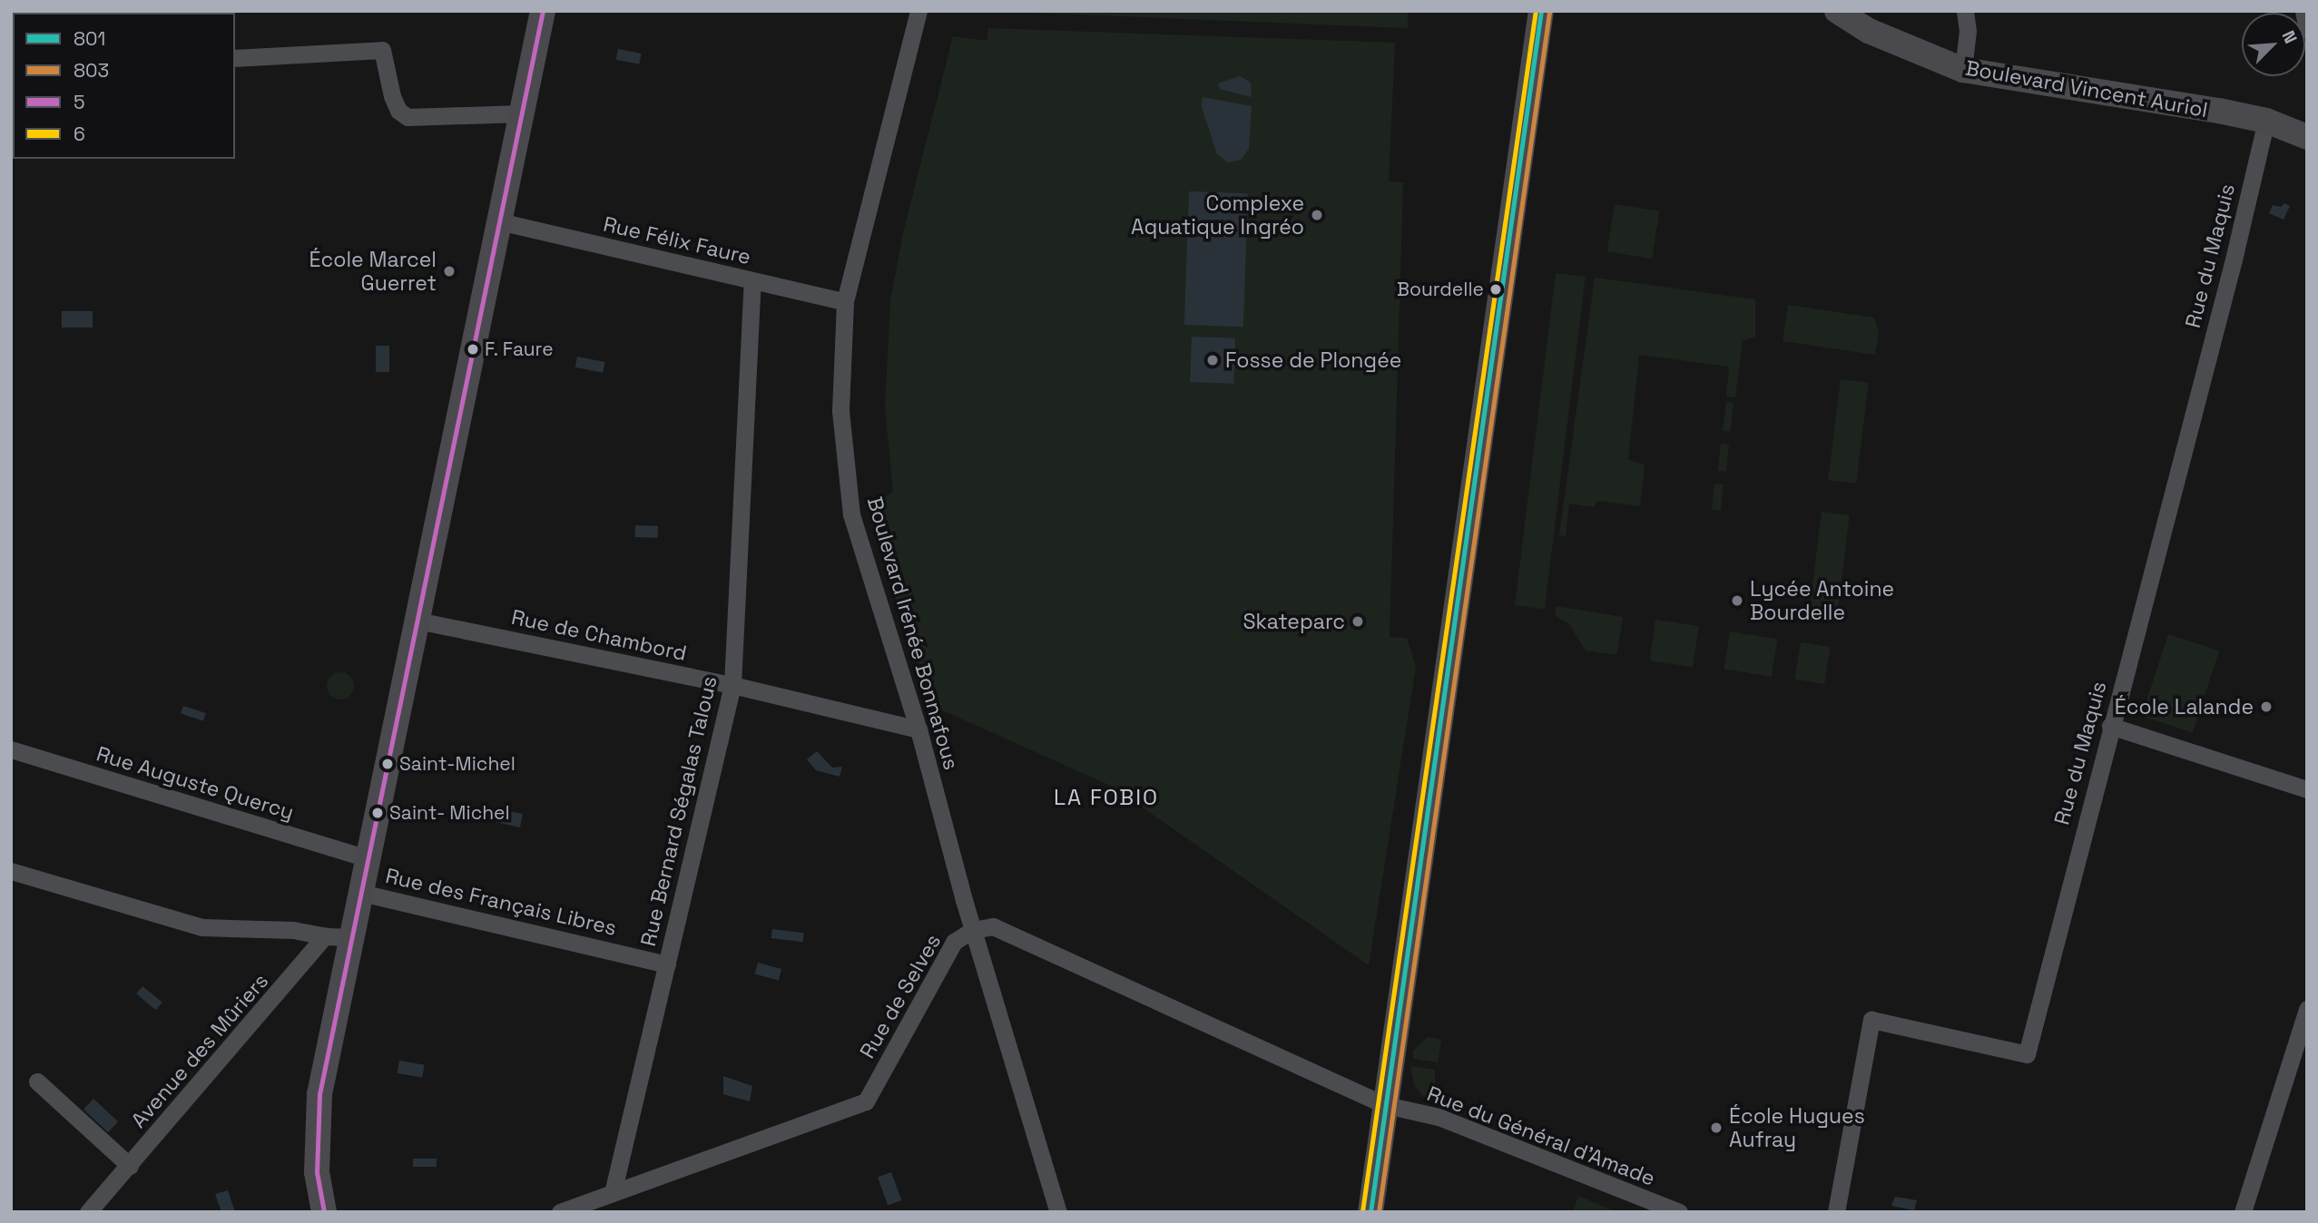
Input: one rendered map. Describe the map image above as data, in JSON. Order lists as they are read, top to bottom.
{
  "streets": {
    "main road": ["Boulevard Vincent Auriol"],
    "street": [
      "Rue Félix Faure",
      "Rue du Maquis",
      "Boulevard Irénée Bonnafous",
      "Rue de Chambord",
      "Rue Auguste Quercy",
      "Rue Bernard Ségalas Talous",
      "Rue des Français Libres",
      "Rue de Selves",
      "Avenue des Mûriers",
      "Rue du Général d'Amade"
    ]
  },
  "crossings": [
    ["Boulevard Vincent Auriol", "Rue du Maquis"],
    ["Rue Félix Faure", "Boulevard Irénée Bonnafous"],
    ["Rue Félix Faure", "Rue Bernard Ségalas Talous"],
    ["Boulevard Irénée Bonnafous", "Rue de Chambord"],
    ["Boulevard Irénée Bonnafous", "Rue de Selves"],
    ["Rue de Chambord", "Rue Bernard Ségalas Talous"],
    ["Rue Bernard Ségalas Talous", "Rue des Français Libres"],
    ["Rue Bernard Ségalas Talous", "Rue de Selves"],
    ["Rue de Selves", "Rue du Général d'Amade"]
  ],
  "districts": ["LA FOBIO"],
  "places": [
    "Complexe Aquatique Ingréo",
    "École Marcel Guerret",
    "Bourdelle",
    "F. Faure",
    "Fosse de Plongée",
    "Lycée Antoine Bourdelle",
    "Skateparc",
    "École Lalande",
    "Saint-Michel",
    "Saint- Michel",
    "École Hugues Aufray"
  ],
  "lines": [
    "transit line 801",
    "transit line 5",
    "transit line 6",
    "transit line 803"
  ],
  "legend": [
    "801",
    "803",
    "5",
    "6"
  ],
  "north": "top right"
}
